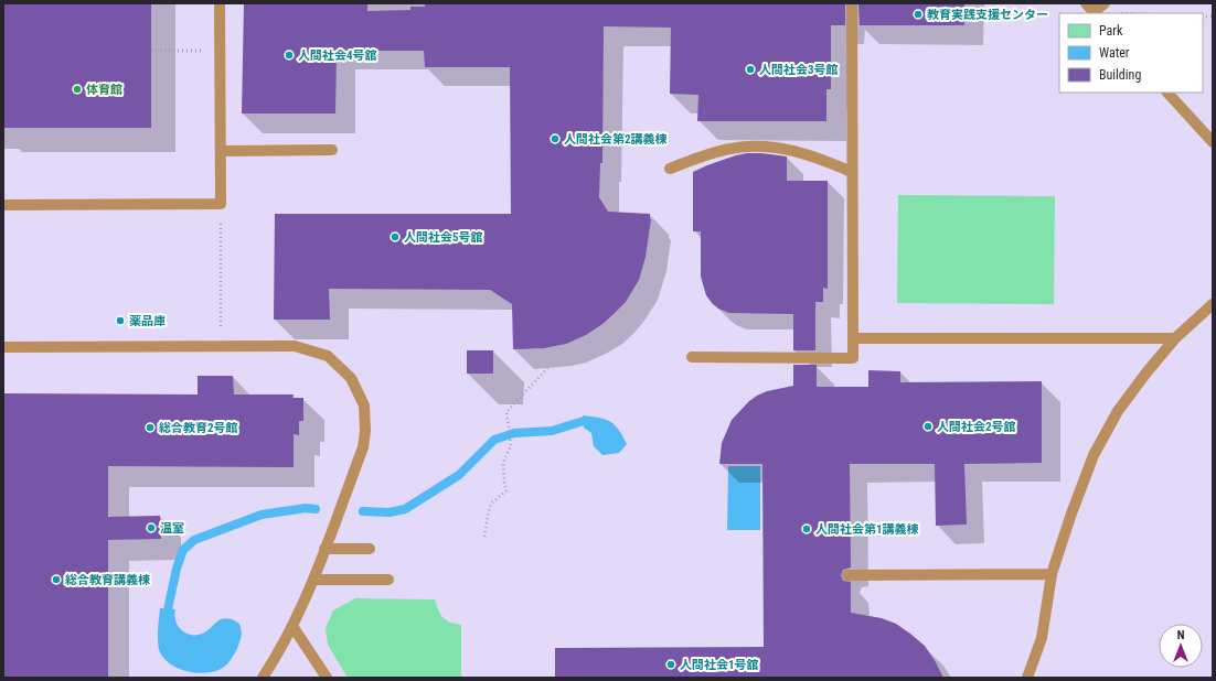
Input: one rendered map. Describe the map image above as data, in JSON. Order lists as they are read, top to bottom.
{
  "places": [
    "教育実践支援センター",
    "人間社会4号舘",
    "人間社会3号館",
    "体育館",
    "人間社会第2講義棟",
    "人間社会5号舘",
    "薬品庫",
    "人間社会2号舘",
    "総合教育2号館",
    "温室",
    "人間社会第1講義棟",
    "総合教育講義棟",
    "人間社会1号舘"
  ],
  "legend": ["Park", "Water", "Building"],
  "north": "top"
}
